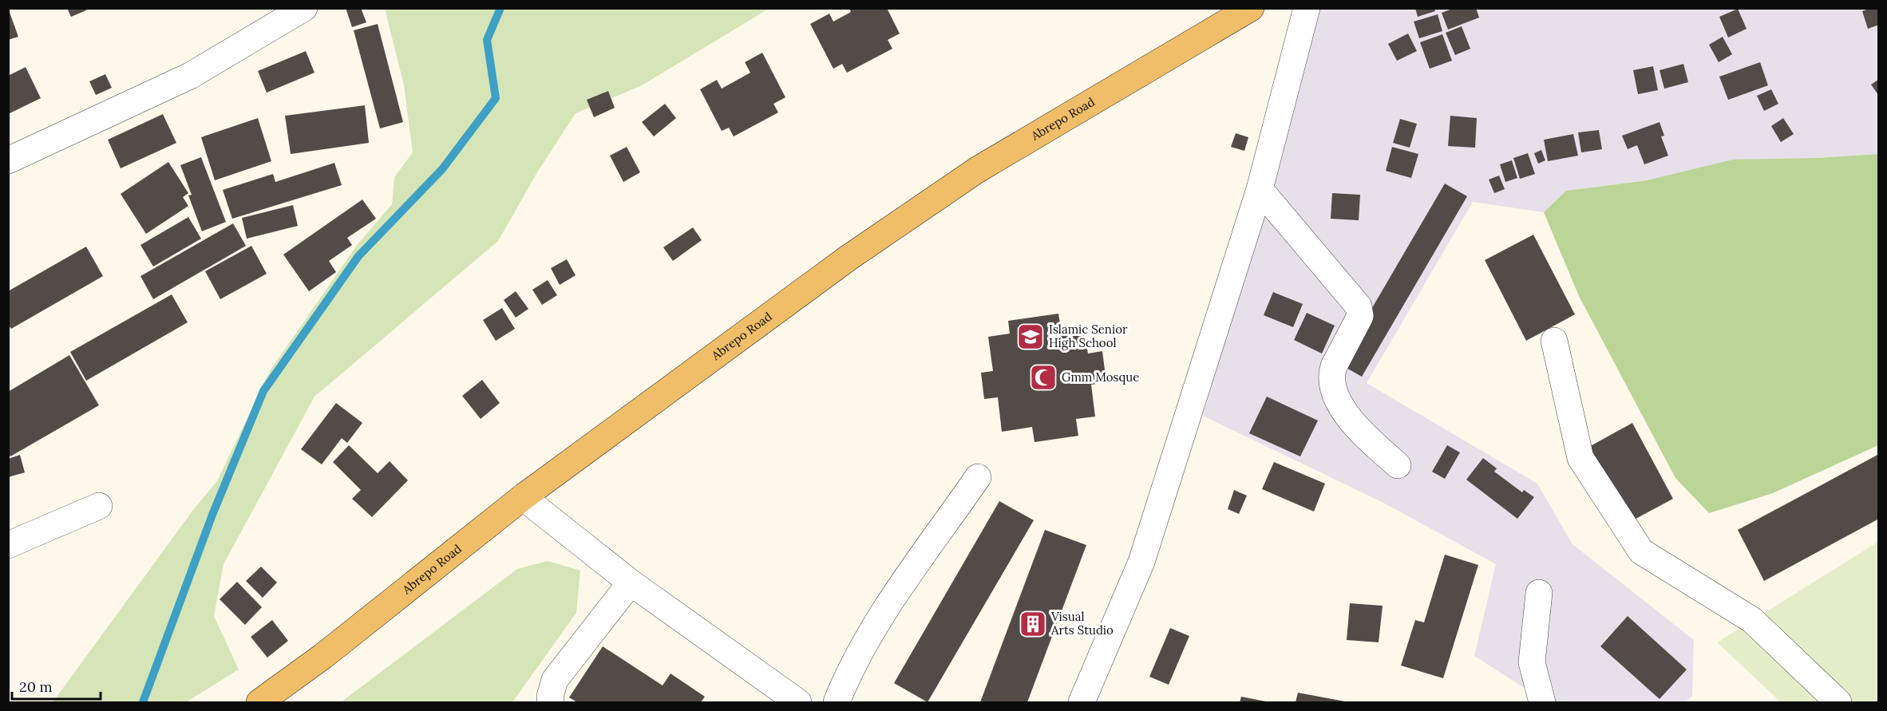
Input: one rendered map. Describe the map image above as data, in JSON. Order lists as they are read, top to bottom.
{
  "streets": {
    "main road": ["Abrepo Road"]
  },
  "places": {
    "school or university": ["Islamic Senior High School"],
    "mosque": ["Gmm Mosque"],
    "building": ["Visual Arts Studio"]
  },
  "scale_bar": "20 m"
}
